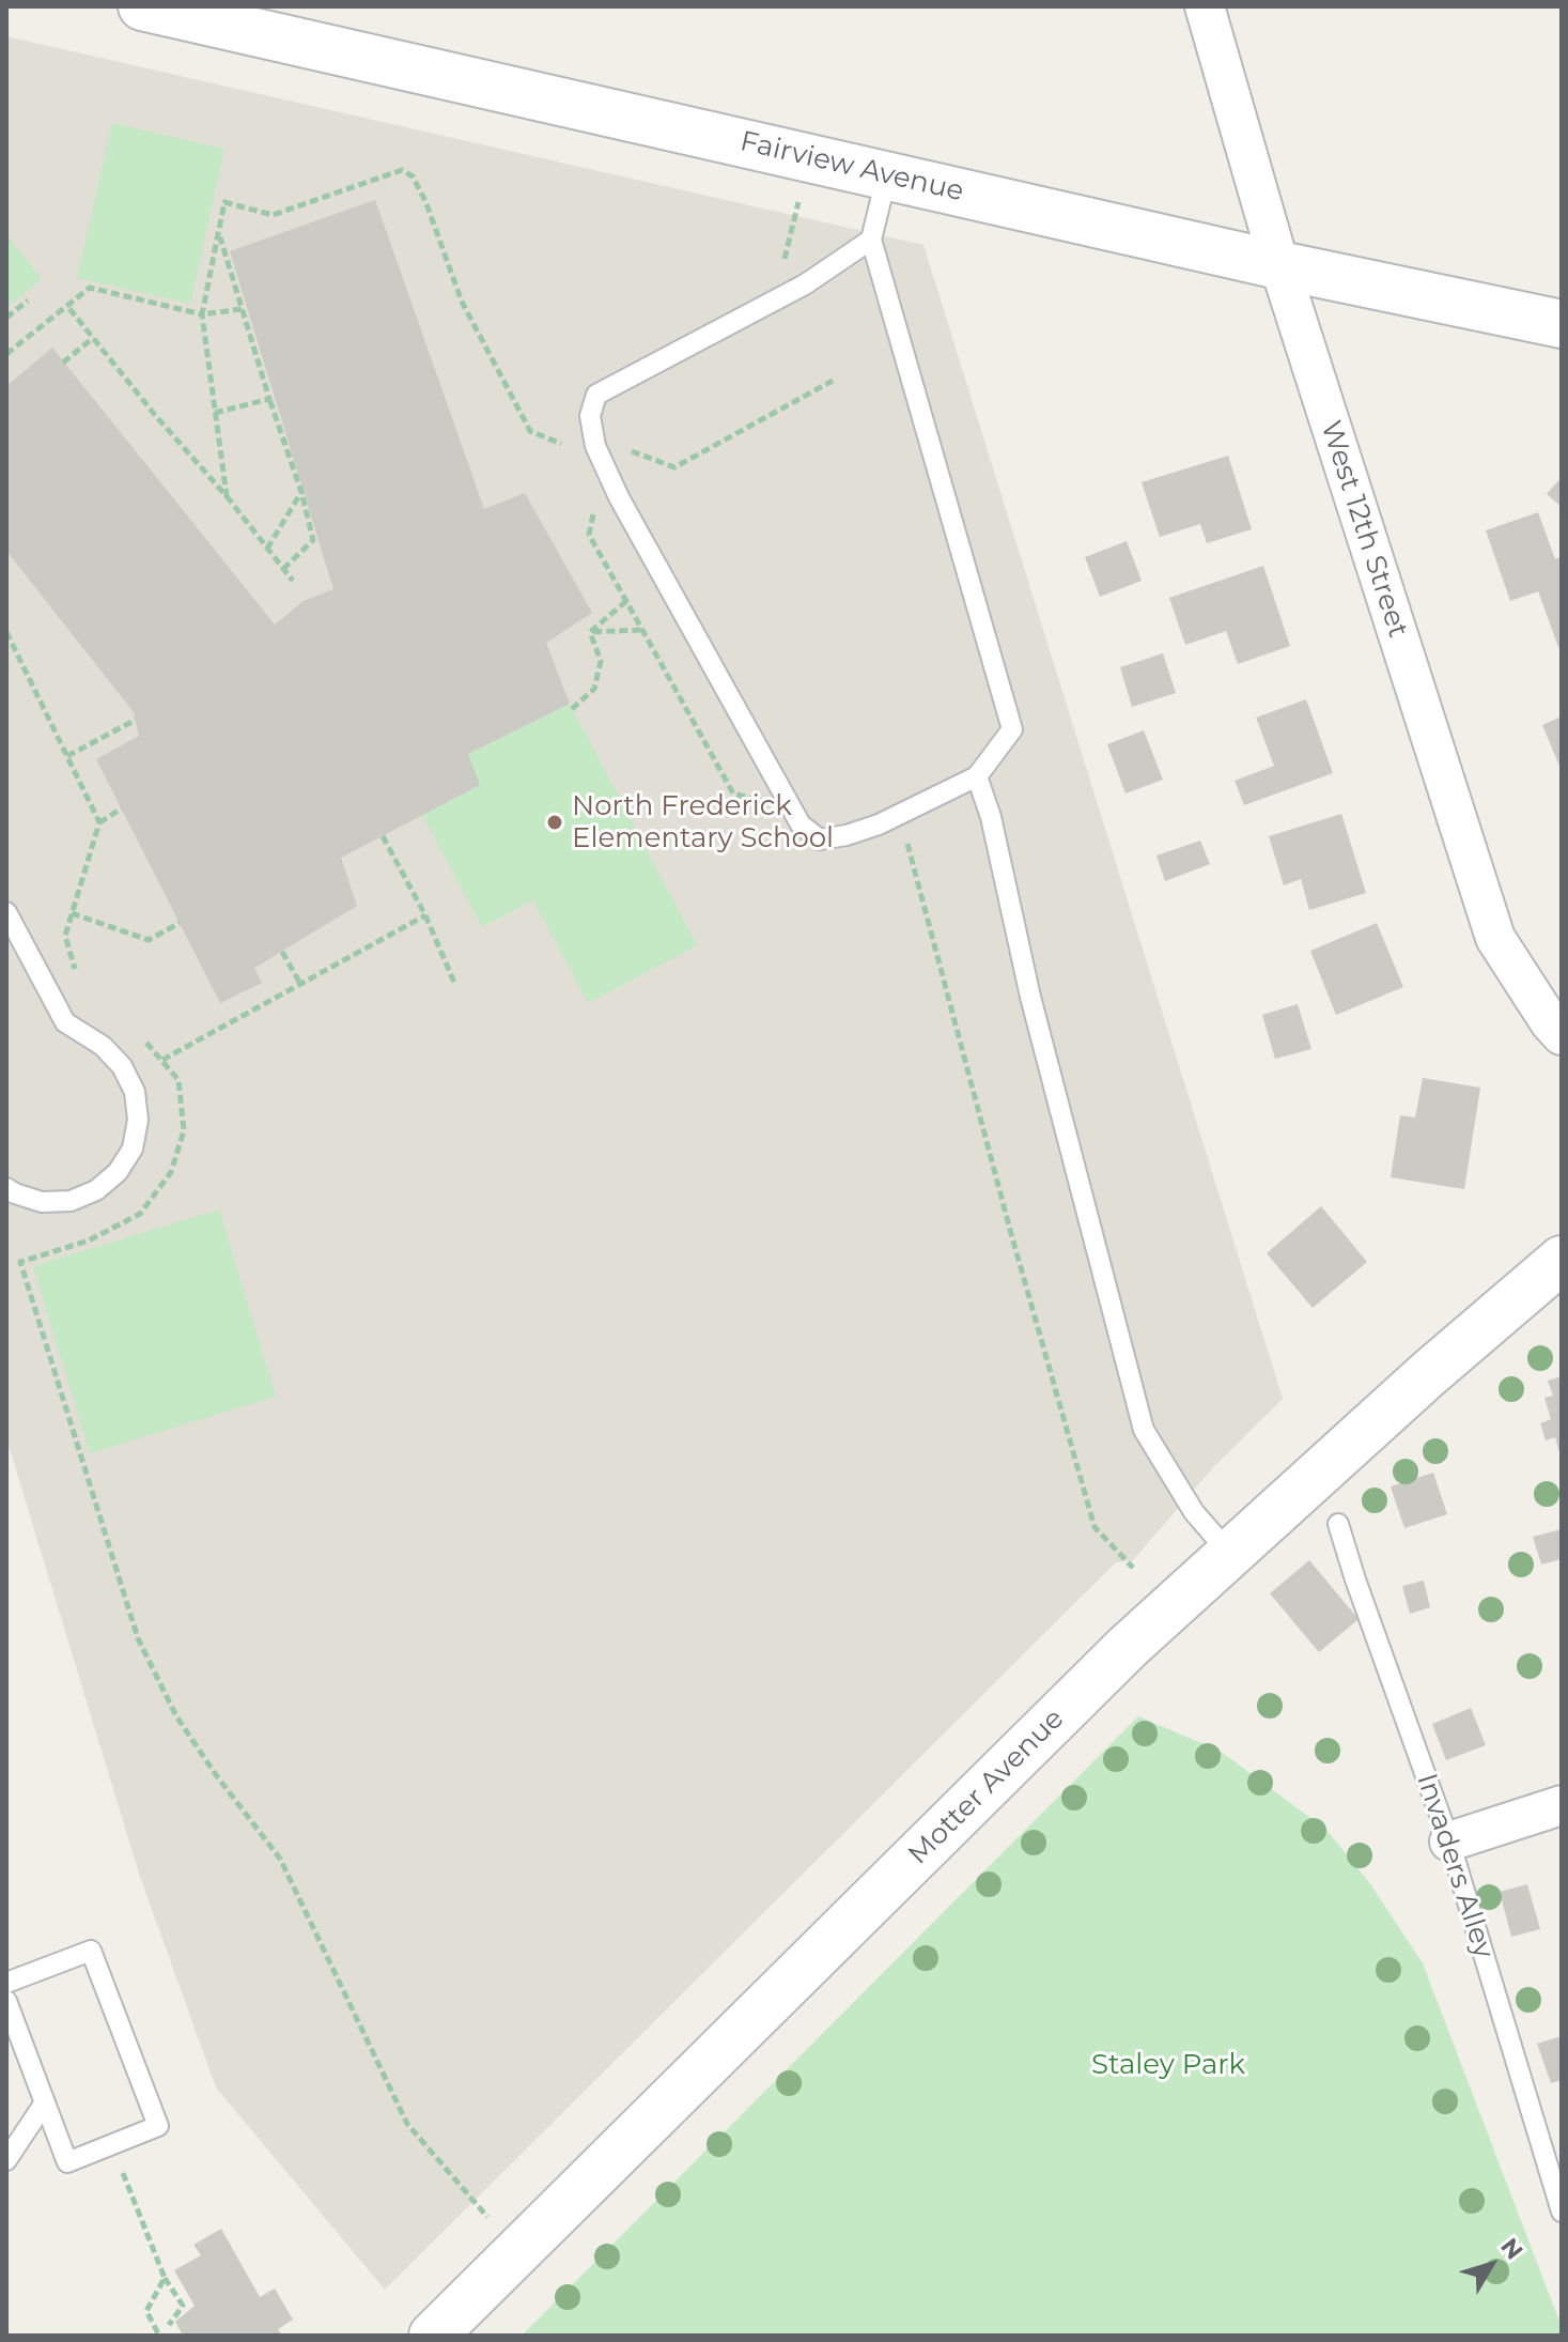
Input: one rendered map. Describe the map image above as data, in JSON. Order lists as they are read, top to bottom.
{
  "streets": {
    "main road": ["Fairview Avenue", "Motter Avenue"],
    "street": ["West 12th Street"],
    "lane": ["Invaders Alley"]
  },
  "crossings": [
    ["Fairview Avenue", "West 12th Street"]
  ],
  "parks": ["Staley Park"],
  "places": ["North Frederick Elementary School"],
  "north": "top right"
}
